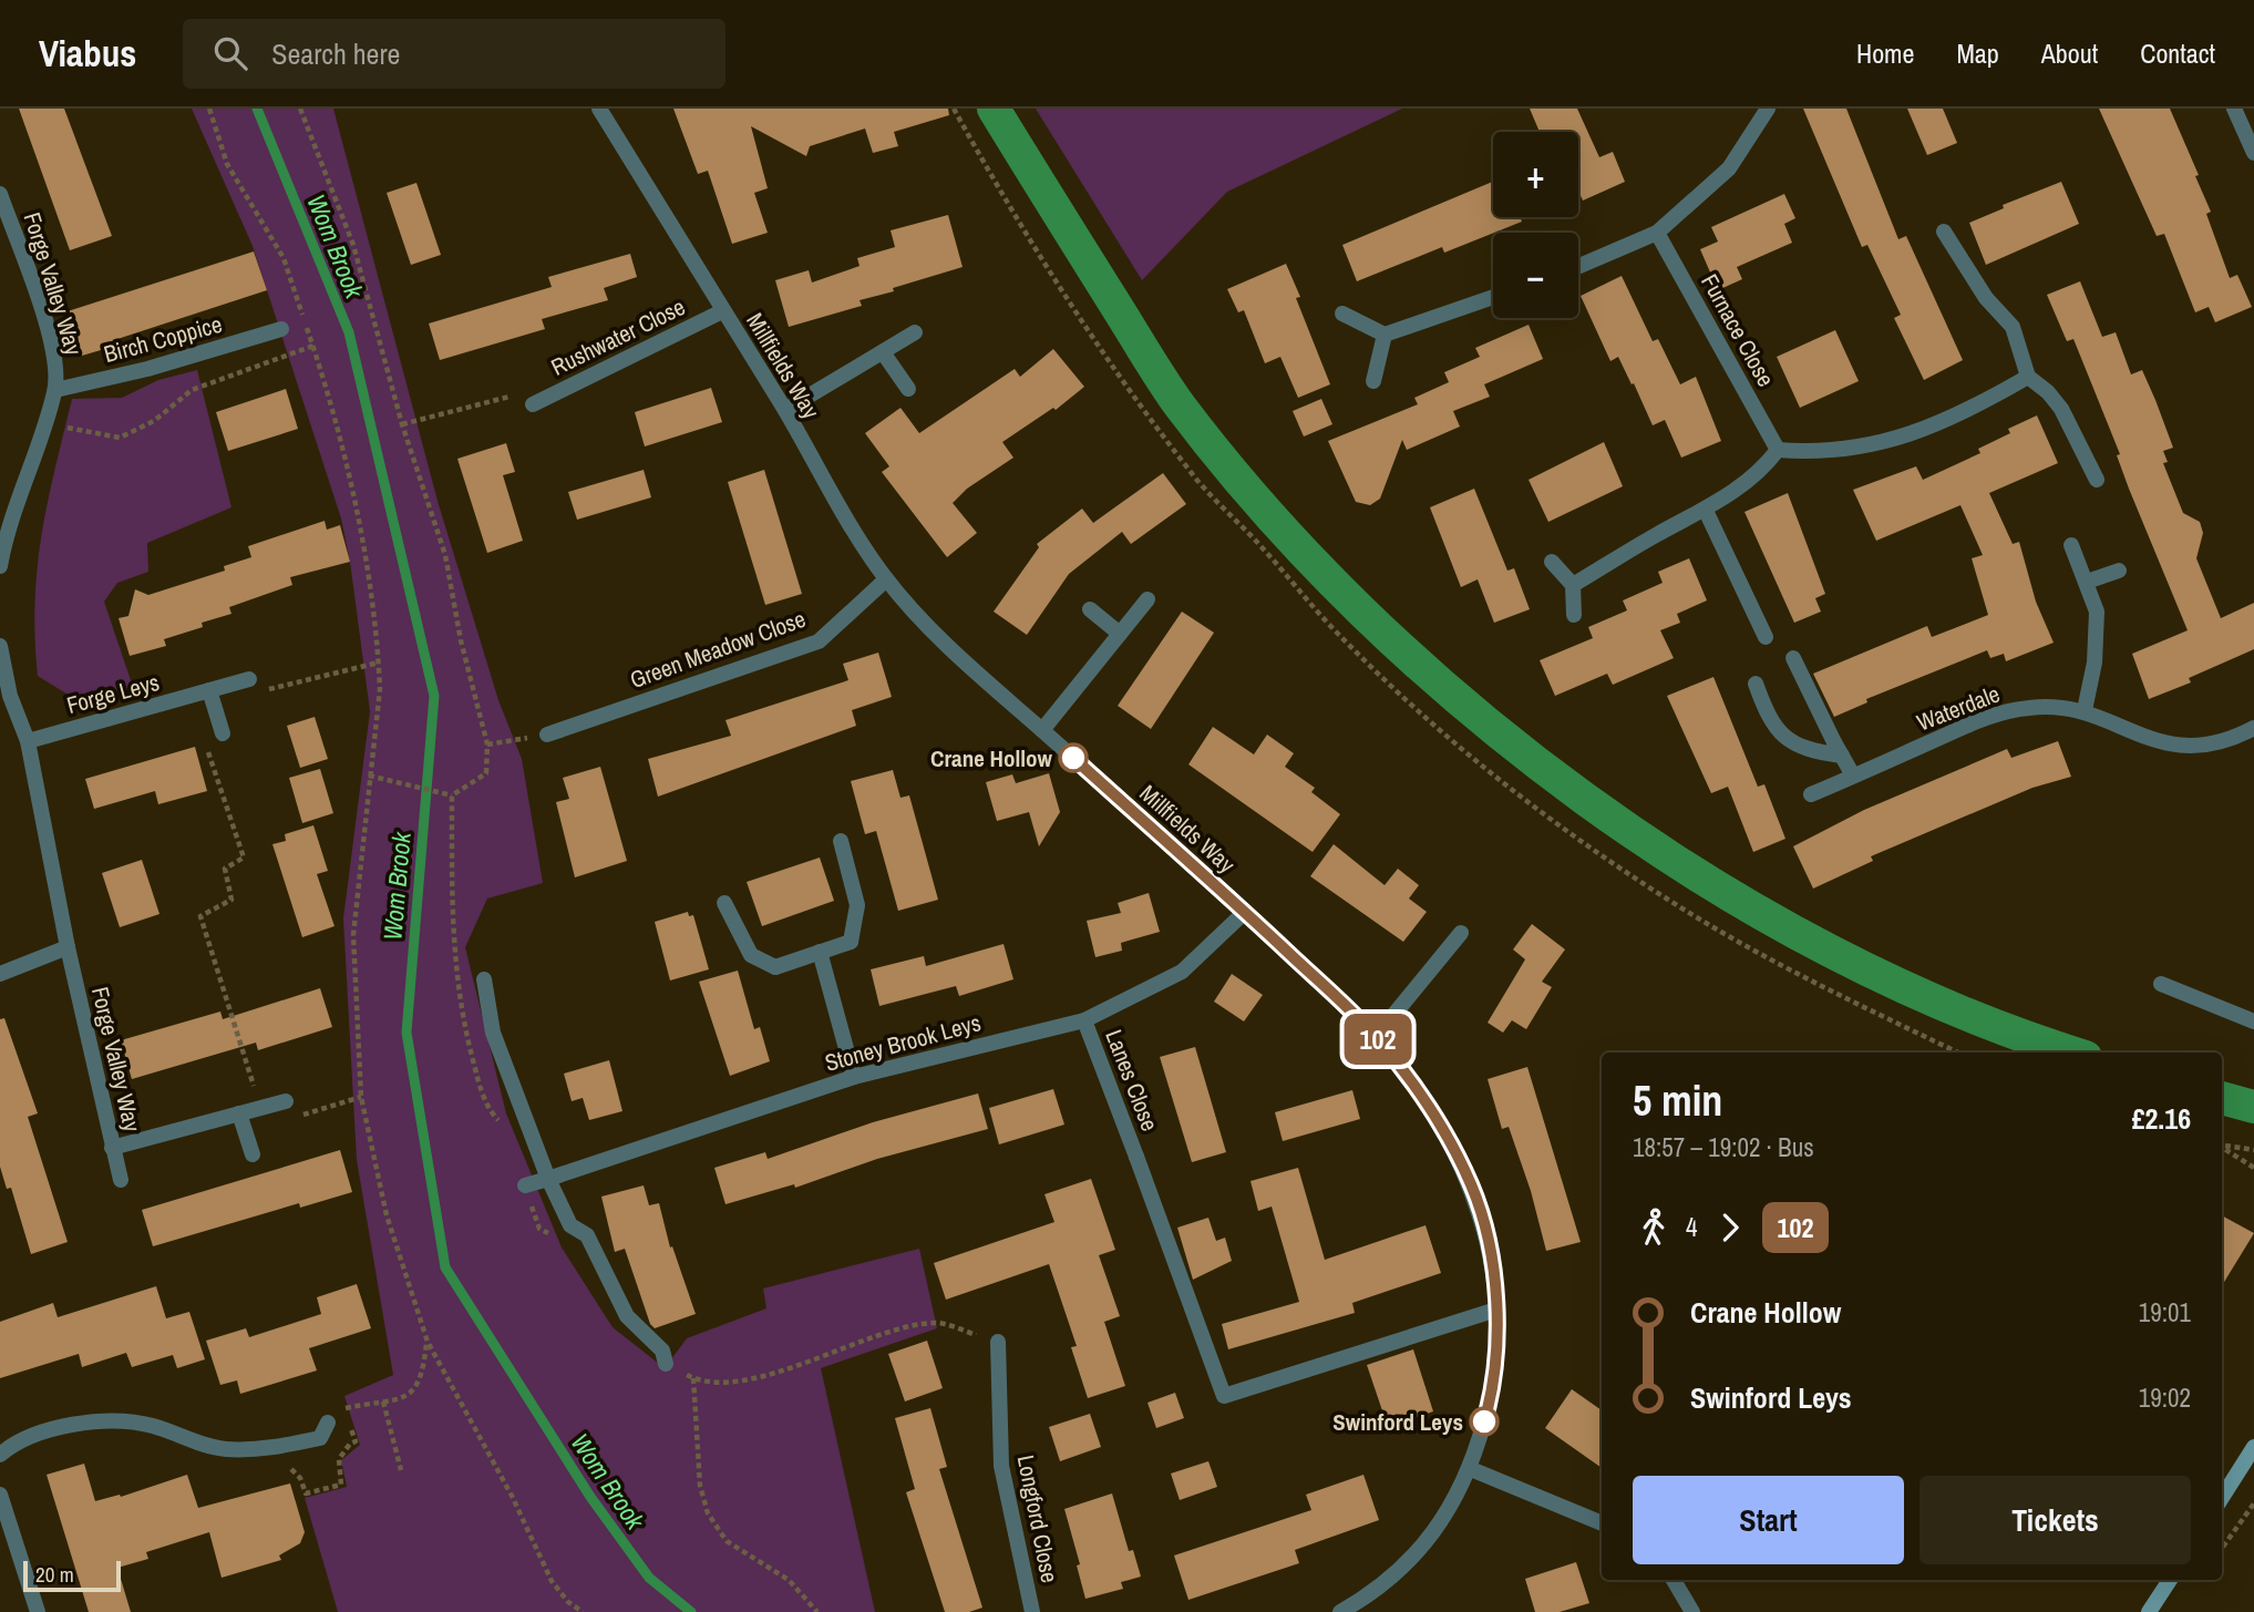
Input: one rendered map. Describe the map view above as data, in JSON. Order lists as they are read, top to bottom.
{
  "streets": {
    "street": [
      "Forge Valley Way",
      "Furnace Close",
      "Rushwater Close",
      "Birch Coppice",
      "Millfields Way",
      "Green Meadow Close",
      "Forge Leys",
      "Waterdale",
      "Stoney Brook Leys",
      "Lanes Close",
      "Longford Close"
    ]
  },
  "crossings": [
    ["Forge Valley Way", "Birch Coppice"],
    ["Forge Valley Way", "Forge Leys"],
    ["Rushwater Close", "Millfields Way"],
    ["Millfields Way", "Green Meadow Close"],
    ["Millfields Way", "Stoney Brook Leys"],
    ["Millfields Way", "Lanes Close"],
    ["Stoney Brook Leys", "Lanes Close"]
  ],
  "water": ["Wom Brook"],
  "places": ["Crane Hollow", "Swinford Leys"],
  "lines": ["bus line 102"],
  "scale_bar": "20 m",
  "page": {
    "header": "Viabus",
    "search": "Search here",
    "nav": [
      "Home",
      "Map",
      "About",
      "Contact"
    ],
    "on_map": "102",
    "map_buttons": ["+", "−"],
    "heading": ["5 min", "18:57 – 19:02 · Bus", "£2.16"],
    "legs": ["4", "102"],
    "list": [
      {
        "name": "Crane Hollow",
        "value": "19:01"
      },
      {
        "name": "Swinford Leys",
        "value": "19:02"
      }
    ],
    "buttons": ["Start", "Tickets"],
    "scale": "20 m"
  }
}
